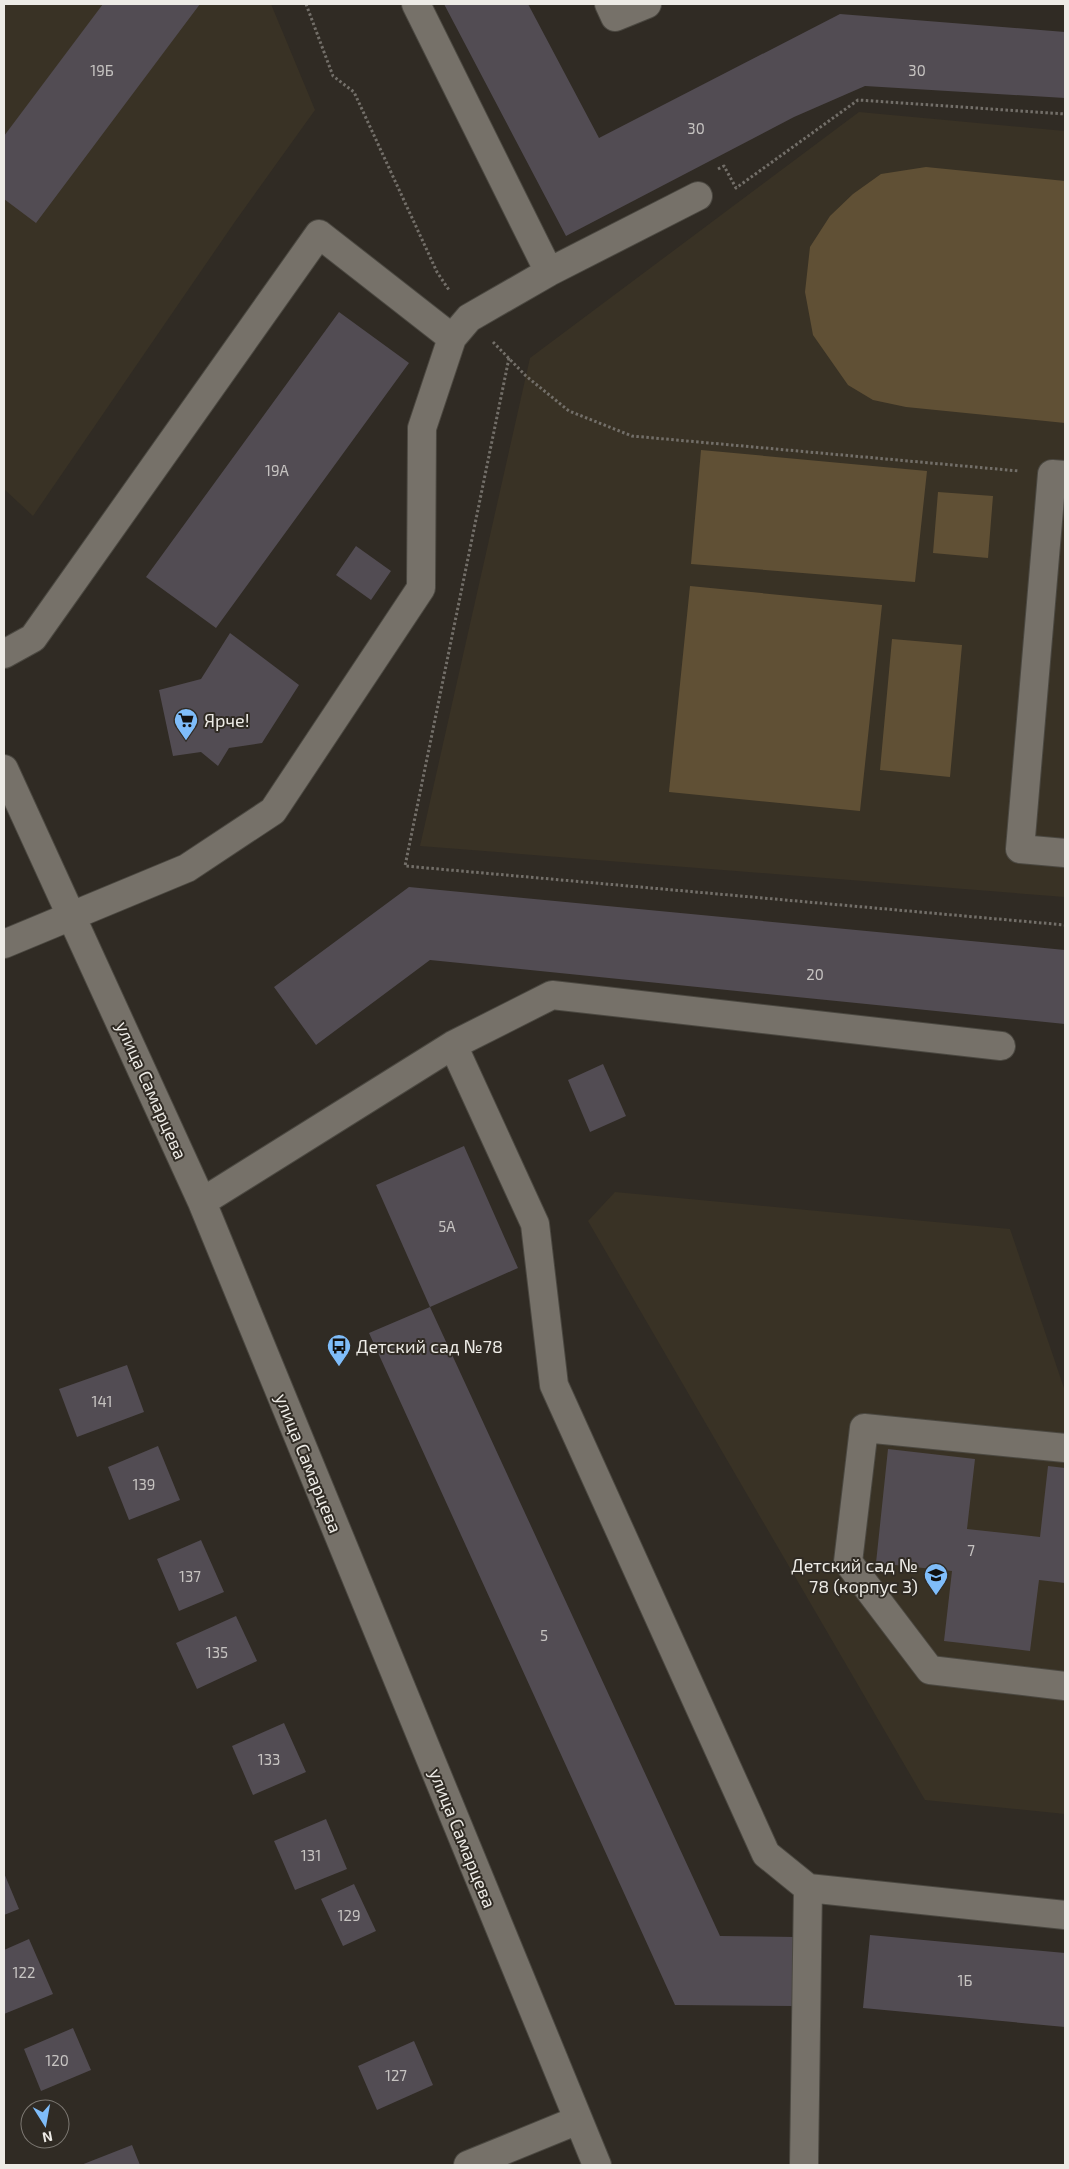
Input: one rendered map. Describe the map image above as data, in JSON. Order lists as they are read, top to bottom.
{
  "streets": {
    "street": ["улица Самарцева"]
  },
  "places": {
    "supermarket": ["Ярче!"],
    "bus stop": ["Детский сад №78"],
    "school or university": ["Детский сад № 78 (корпус 3)"]
  },
  "house_numbers": [
    "19Б",
    "30",
    "30",
    "19А",
    "20",
    "5А",
    "141",
    "139",
    "7",
    "137",
    "5",
    "135",
    "133",
    "131",
    "129",
    "122",
    "1Б",
    "120",
    "127"
  ],
  "north": "bottom"
}
